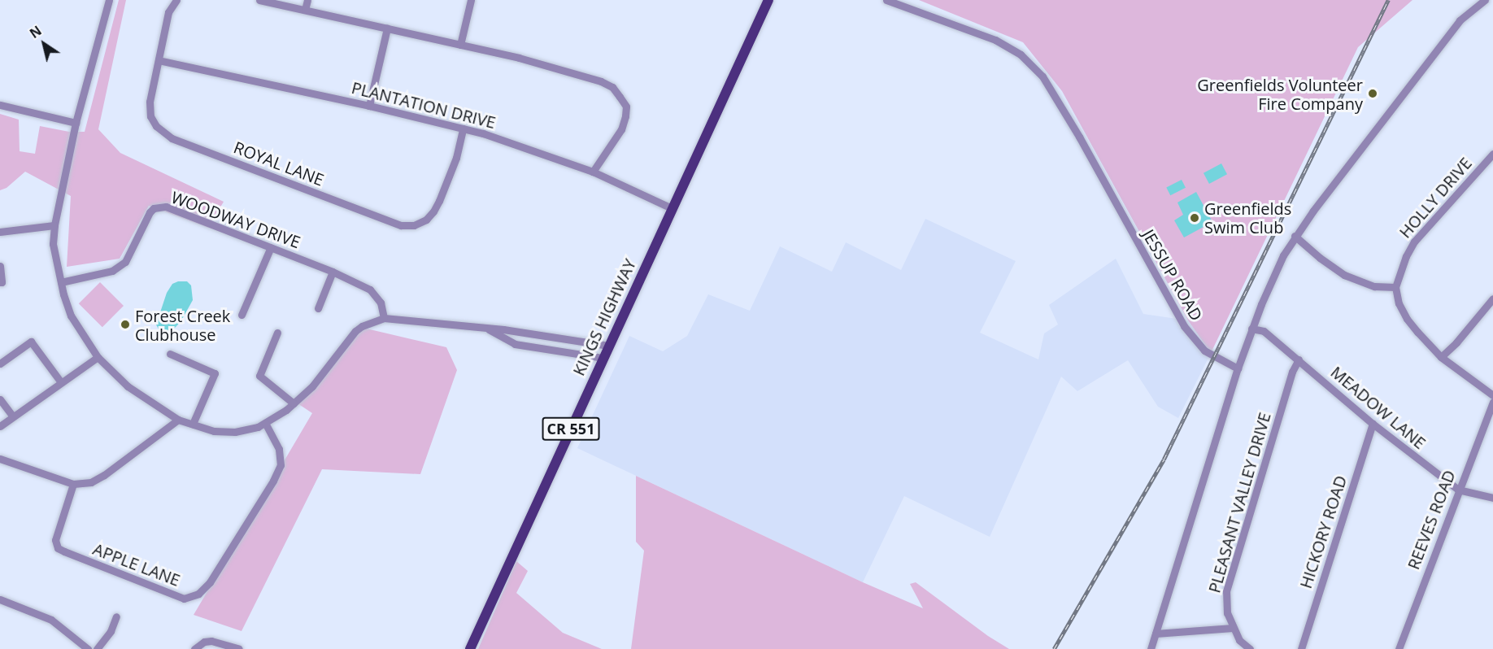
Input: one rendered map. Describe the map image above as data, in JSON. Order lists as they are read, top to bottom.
{
  "streets": {
    "main road": ["KINGS HIGHWAY", "CR 551"],
    "street": [
      "PLANTATION DRIVE",
      "ROYAL LANE",
      "HOLLY DRIVE",
      "WOODWAY DRIVE",
      "JESSUP ROAD",
      "MEADOW LANE",
      "PLEASANT VALLEY DRIVE",
      "REEVES ROAD",
      "HICKORY ROAD",
      "APPLE LANE"
    ]
  },
  "crossings": [
    ["PLANTATION DRIVE", "ROYAL LANE"],
    ["PLANTATION DRIVE", "KINGS HIGHWAY"],
    ["MEADOW LANE", "PLEASANT VALLEY DRIVE"],
    ["MEADOW LANE", "REEVES ROAD"],
    ["MEADOW LANE", "HICKORY ROAD"]
  ],
  "places": ["Greenfields Volunteer Fire Company", "Greenfields Swim Club", "Forest Creek Clubhouse"],
  "north": "top left"
}
